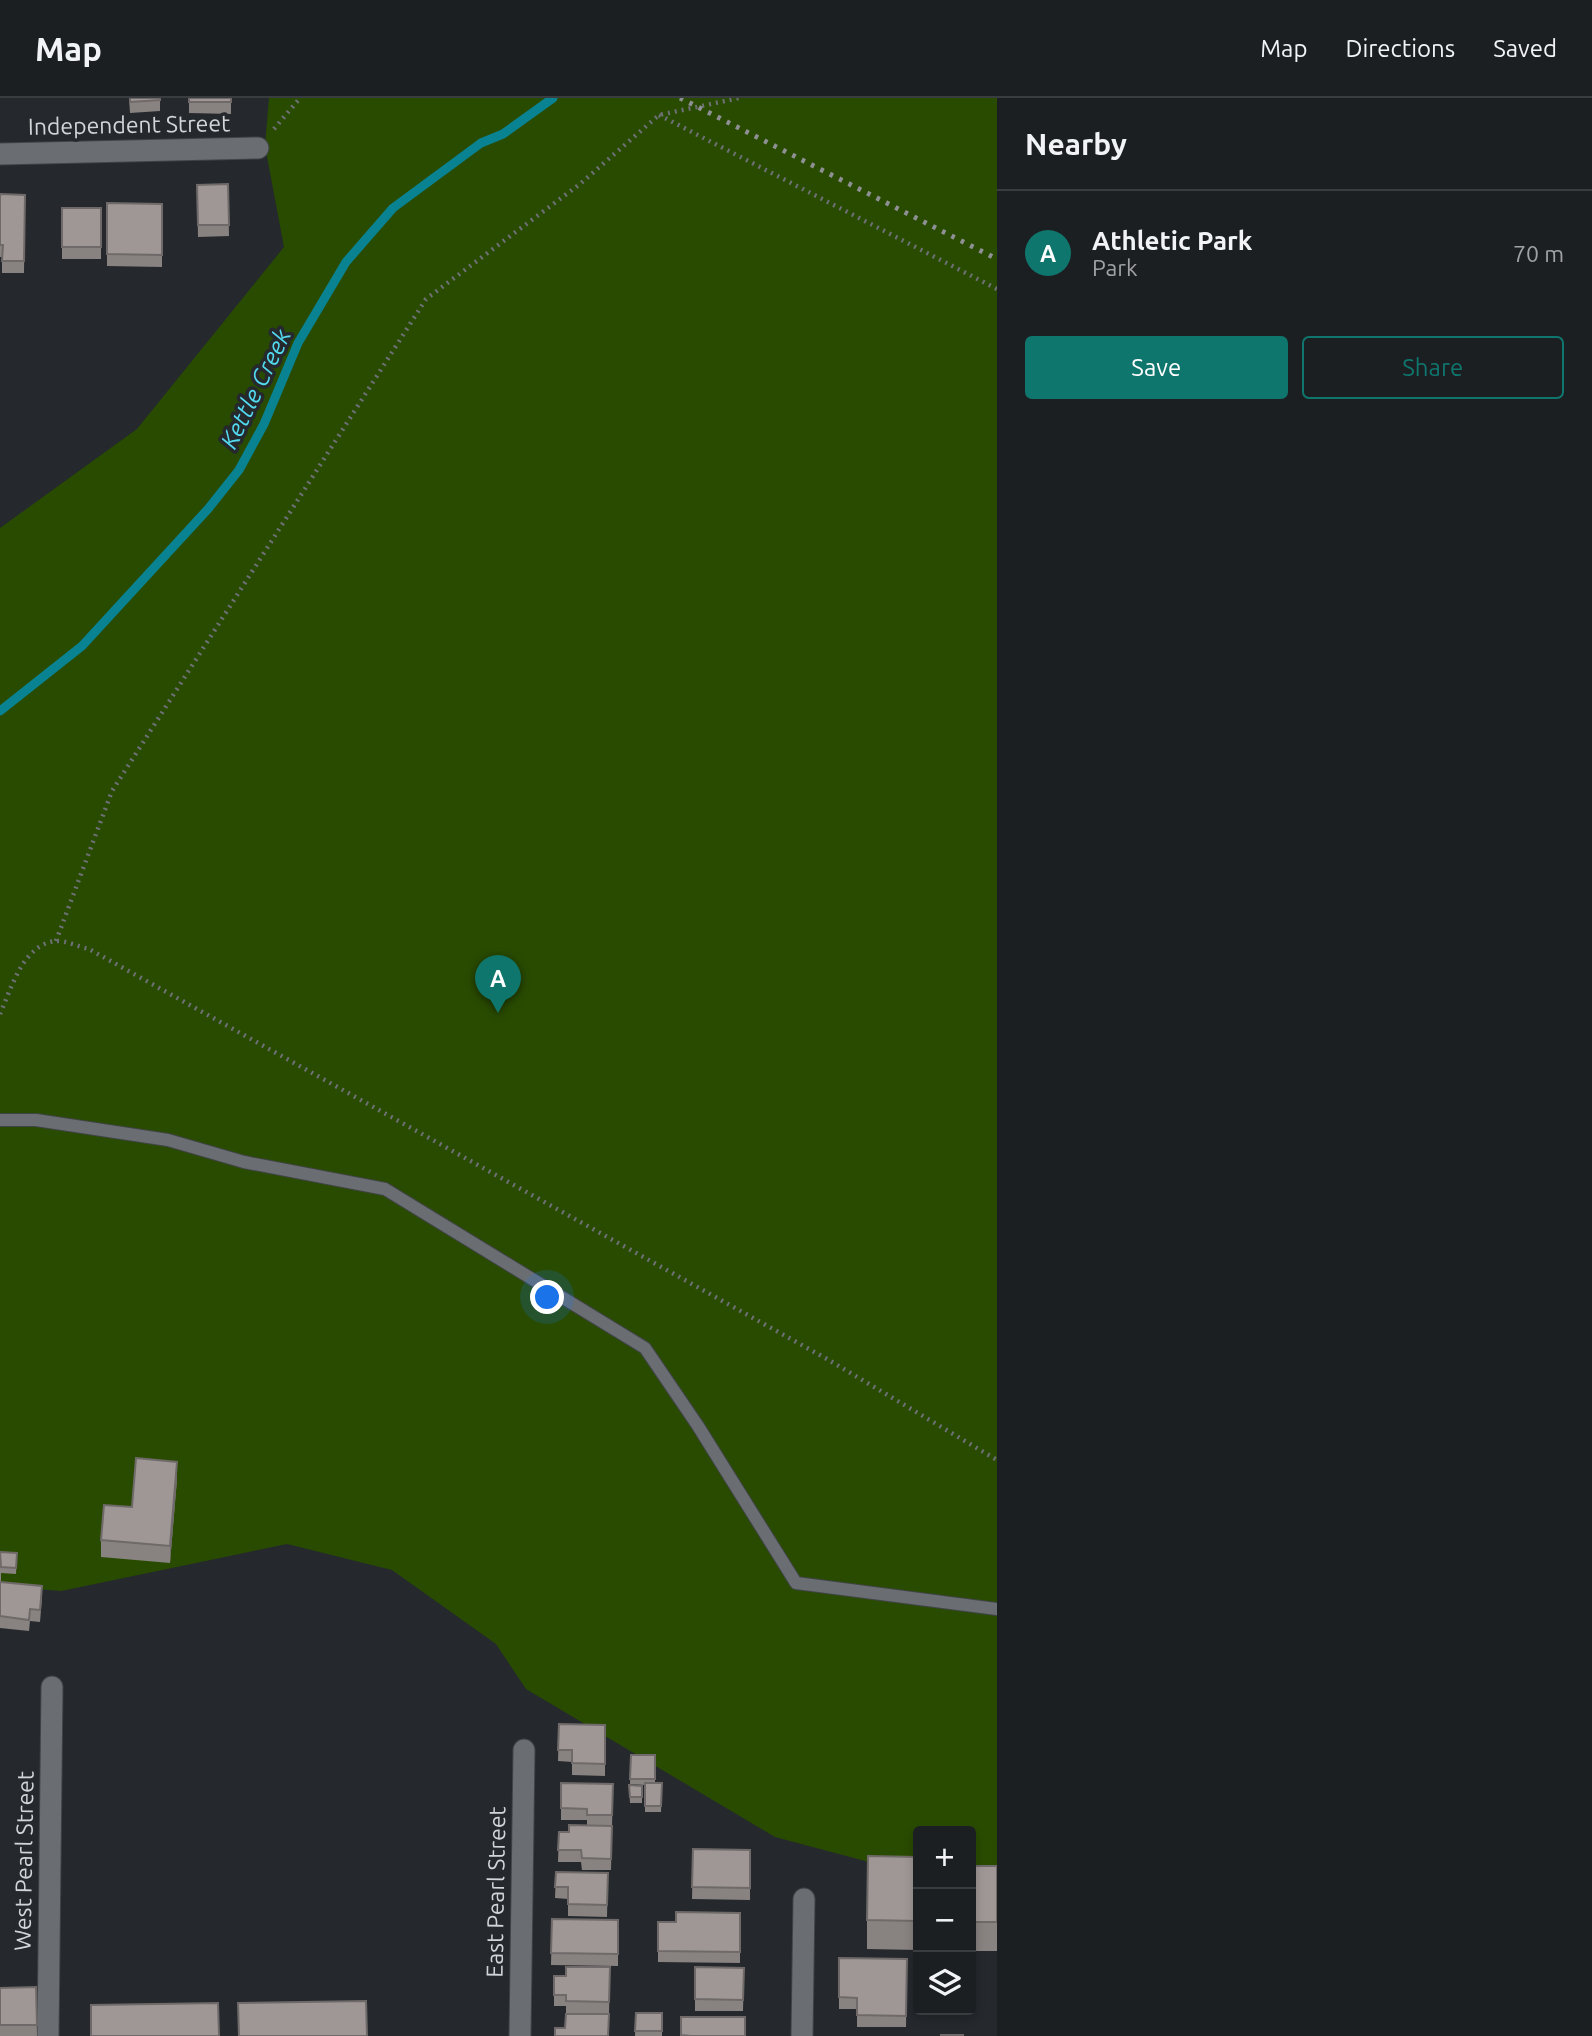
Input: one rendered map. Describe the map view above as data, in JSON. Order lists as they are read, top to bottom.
{
  "streets": {
    "street": ["Independent Street", "West Pearl Street", "East Pearl Street"]
  },
  "water": ["Kettle Creek"],
  "page": {
    "header": "Map",
    "nav": ["Map", "Directions", "Saved"],
    "heading": "Nearby",
    "list": [
      {
        "mark": "A",
        "name": "Athletic Park",
        "note": "Park",
        "value": "70 m"
      }
    ],
    "buttons": ["Save", "Share"],
    "pins": "A",
    "map_buttons": ["+", "−"]
  }
}
